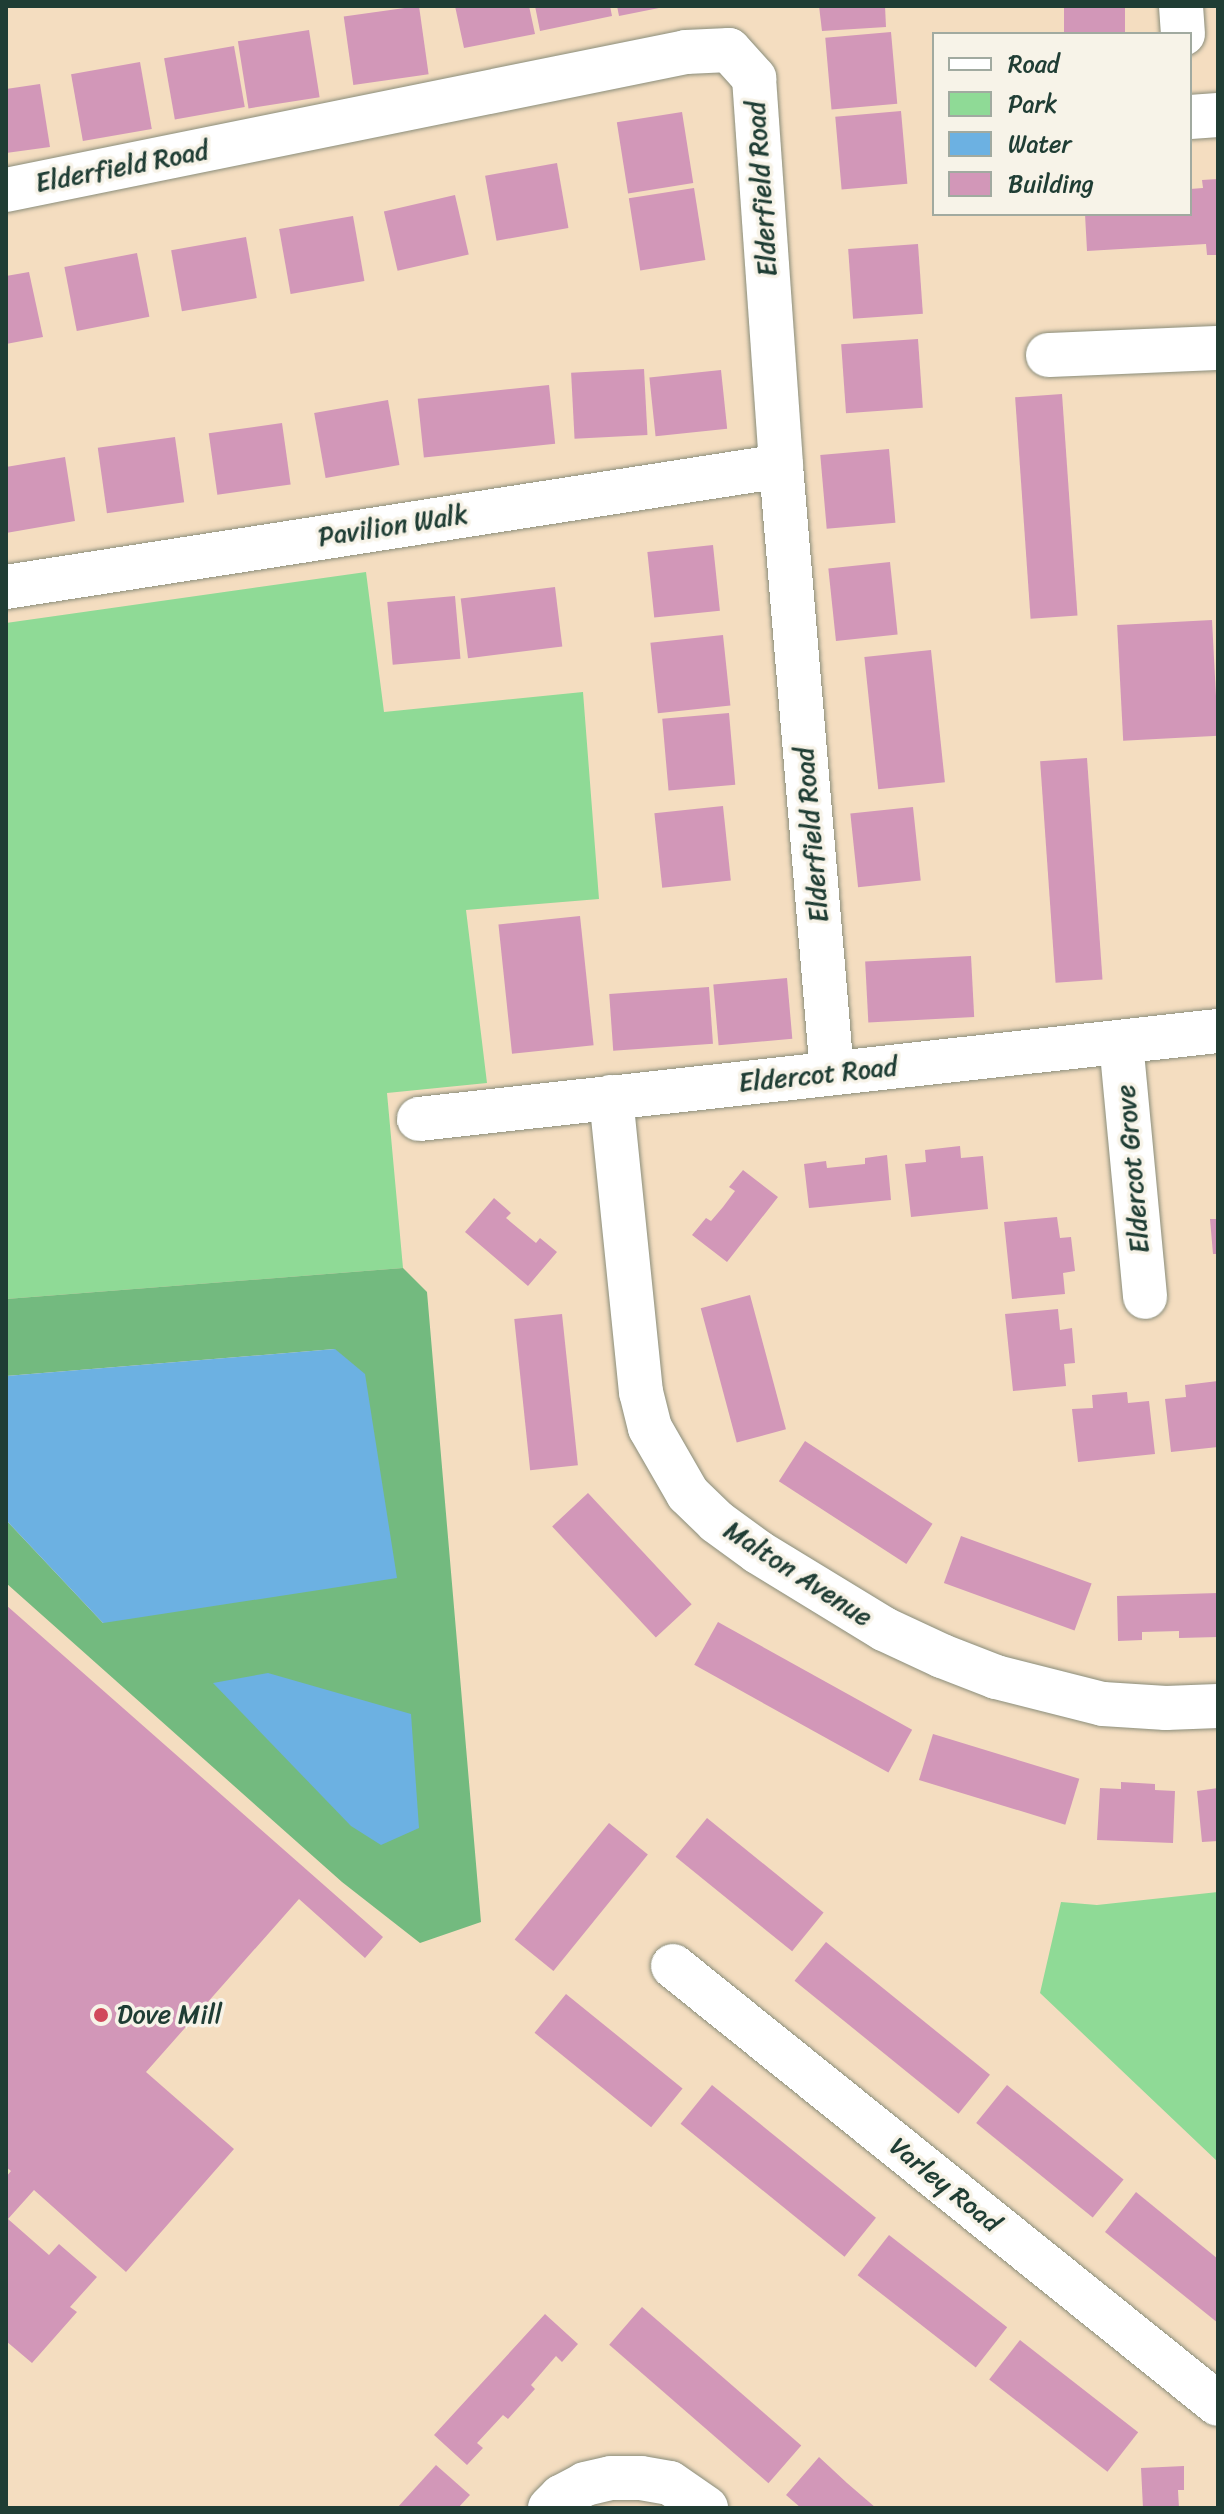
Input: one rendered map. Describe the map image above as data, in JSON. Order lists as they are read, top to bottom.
{
  "streets": {
    "street": [
      "Elderfield Road",
      "Pavilion Walk",
      "Eldercot Road",
      "Eldercot Grove",
      "Malton Avenue",
      "Varley Road"
    ]
  },
  "crossings": [
    ["Elderfield Road", "Pavilion Walk"],
    ["Elderfield Road", "Eldercot Road"],
    ["Eldercot Road", "Eldercot Grove"],
    ["Eldercot Road", "Malton Avenue"]
  ],
  "places": ["Dove Mill"],
  "legend": [
    "Road",
    "Park",
    "Water",
    "Building"
  ]
}
